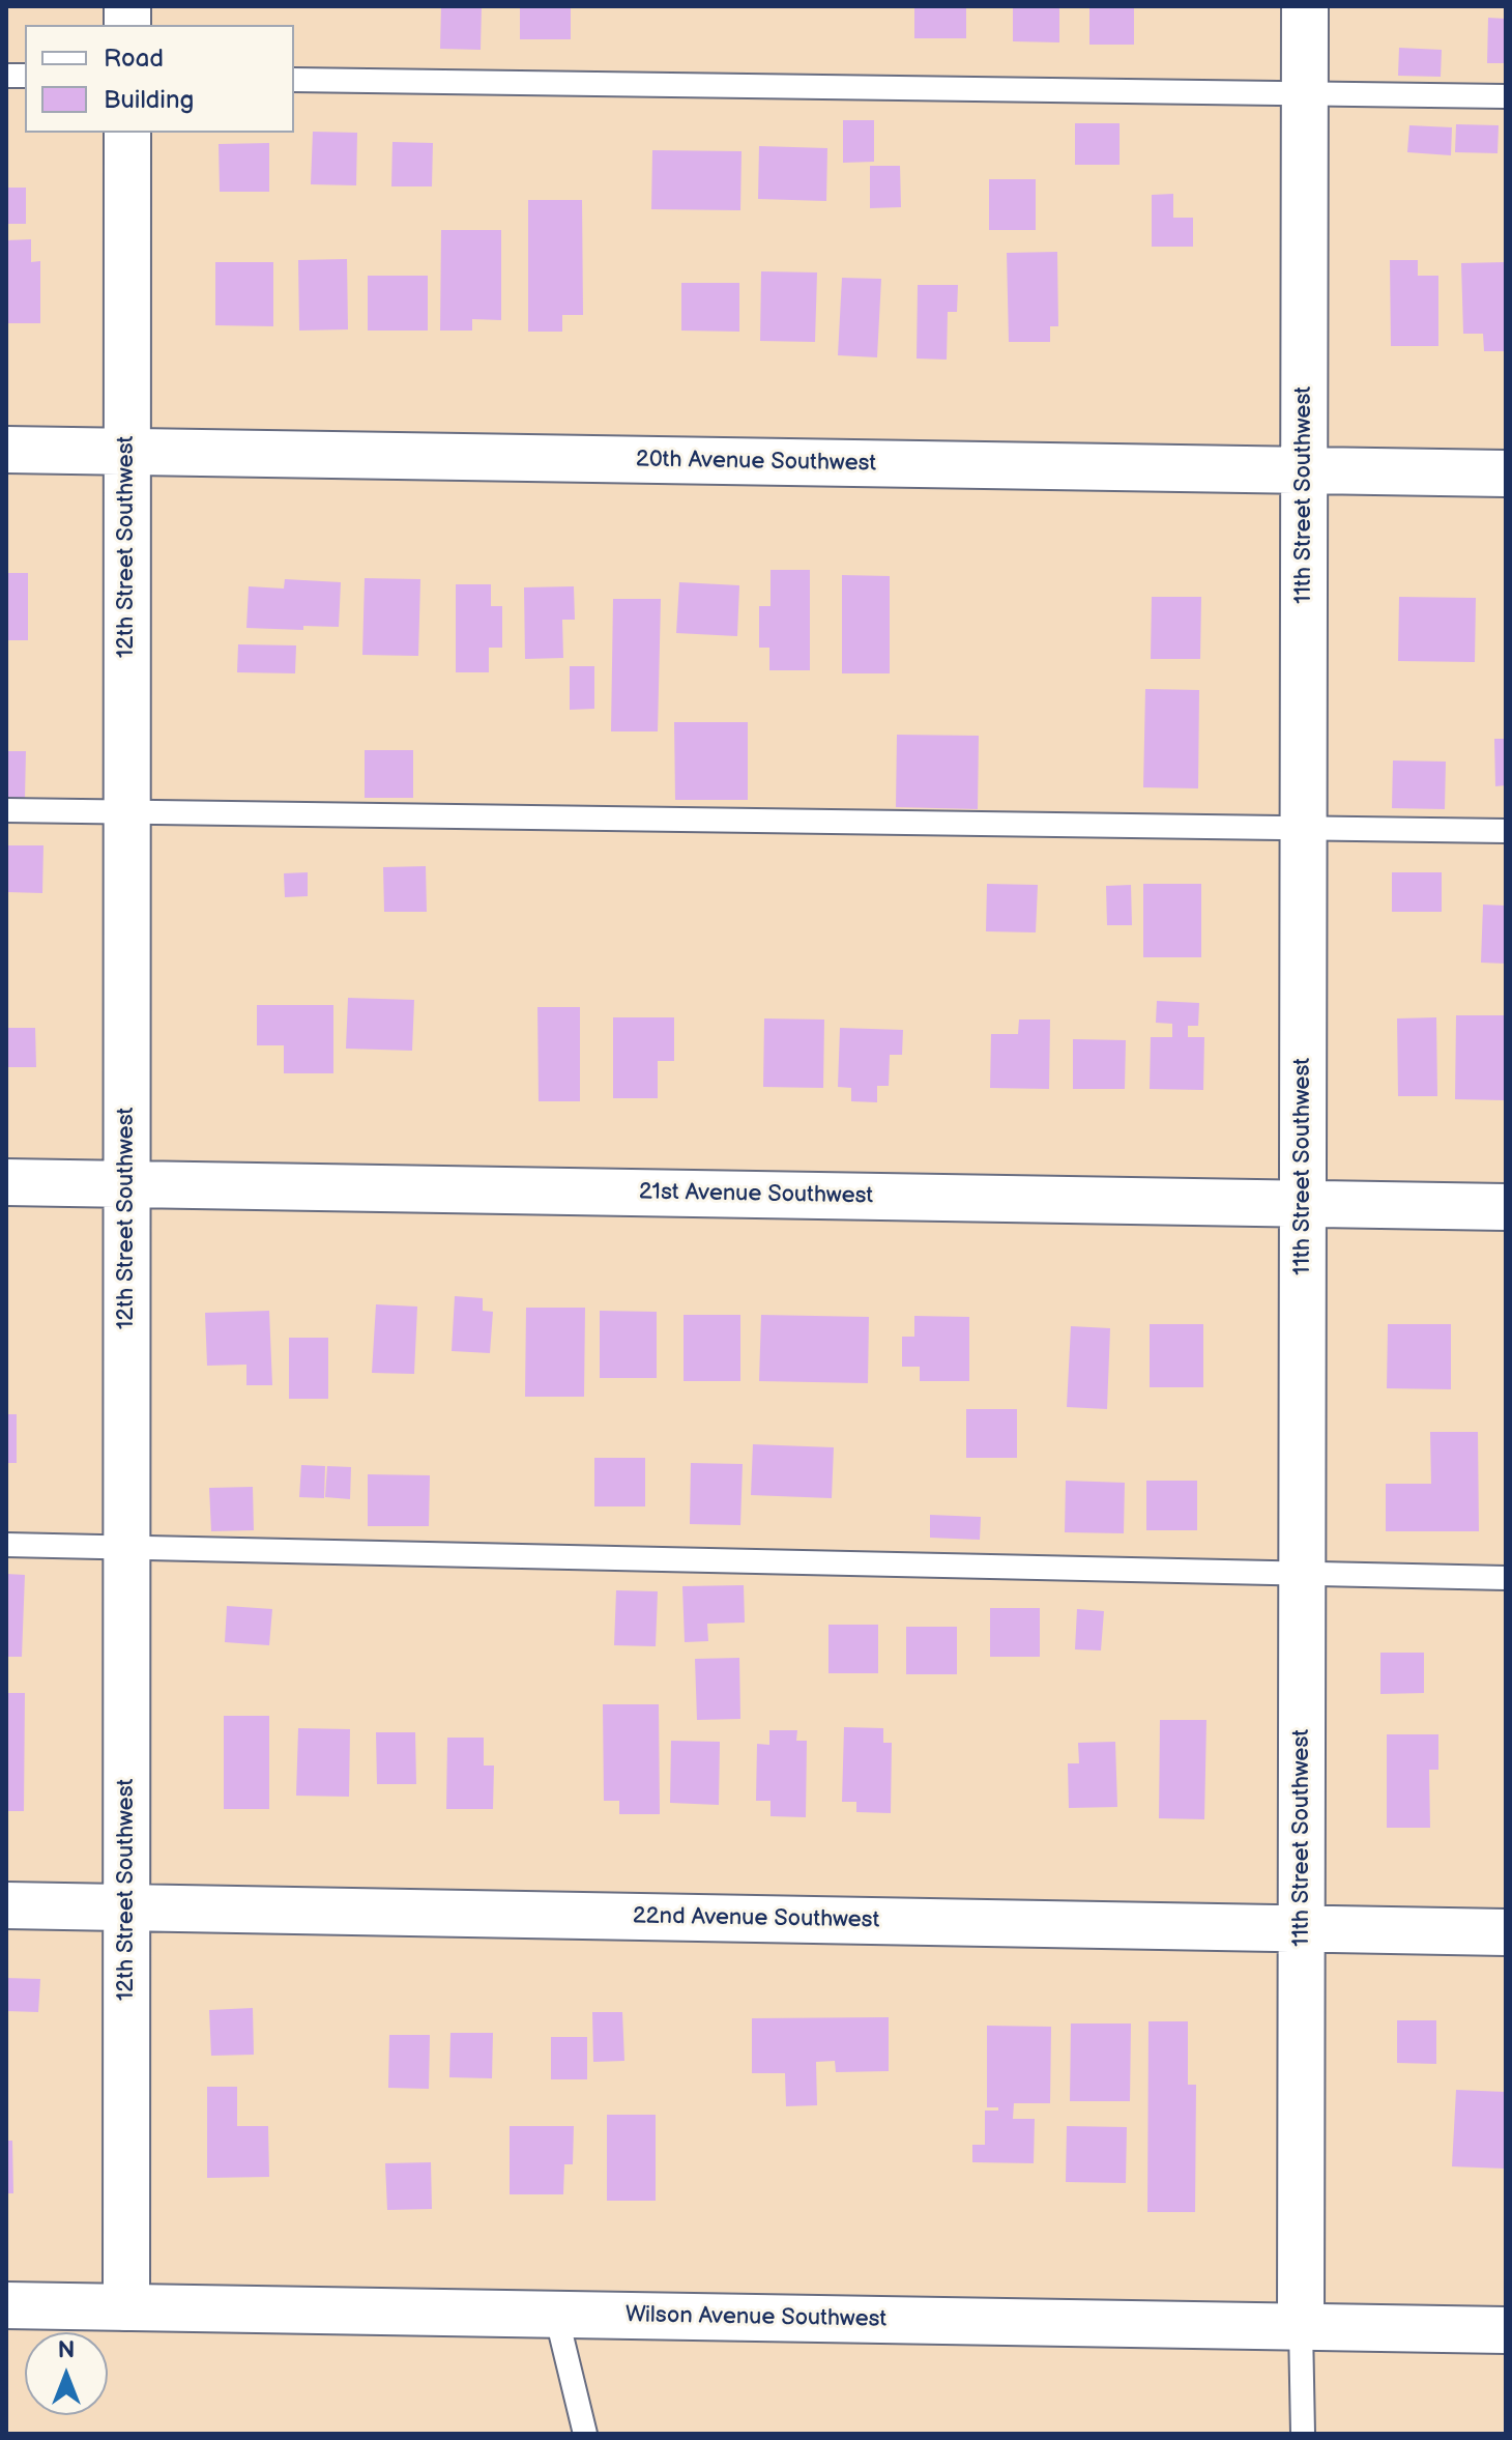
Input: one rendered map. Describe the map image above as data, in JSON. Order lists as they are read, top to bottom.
{
  "streets": {
    "street": [
      "20th Avenue Southwest",
      "11th Street Southwest",
      "12th Street Southwest",
      "21st Avenue Southwest",
      "22nd Avenue Southwest",
      "Wilson Avenue Southwest"
    ]
  },
  "crossings": [
    ["20th Avenue Southwest", "11th Street Southwest"],
    ["20th Avenue Southwest", "12th Street Southwest"],
    ["11th Street Southwest", "21st Avenue Southwest"],
    ["11th Street Southwest", "22nd Avenue Southwest"],
    ["11th Street Southwest", "Wilson Avenue Southwest"],
    ["12th Street Southwest", "21st Avenue Southwest"],
    ["12th Street Southwest", "22nd Avenue Southwest"],
    ["12th Street Southwest", "Wilson Avenue Southwest"]
  ],
  "legend": ["Road", "Building"],
  "north": "top"
}
